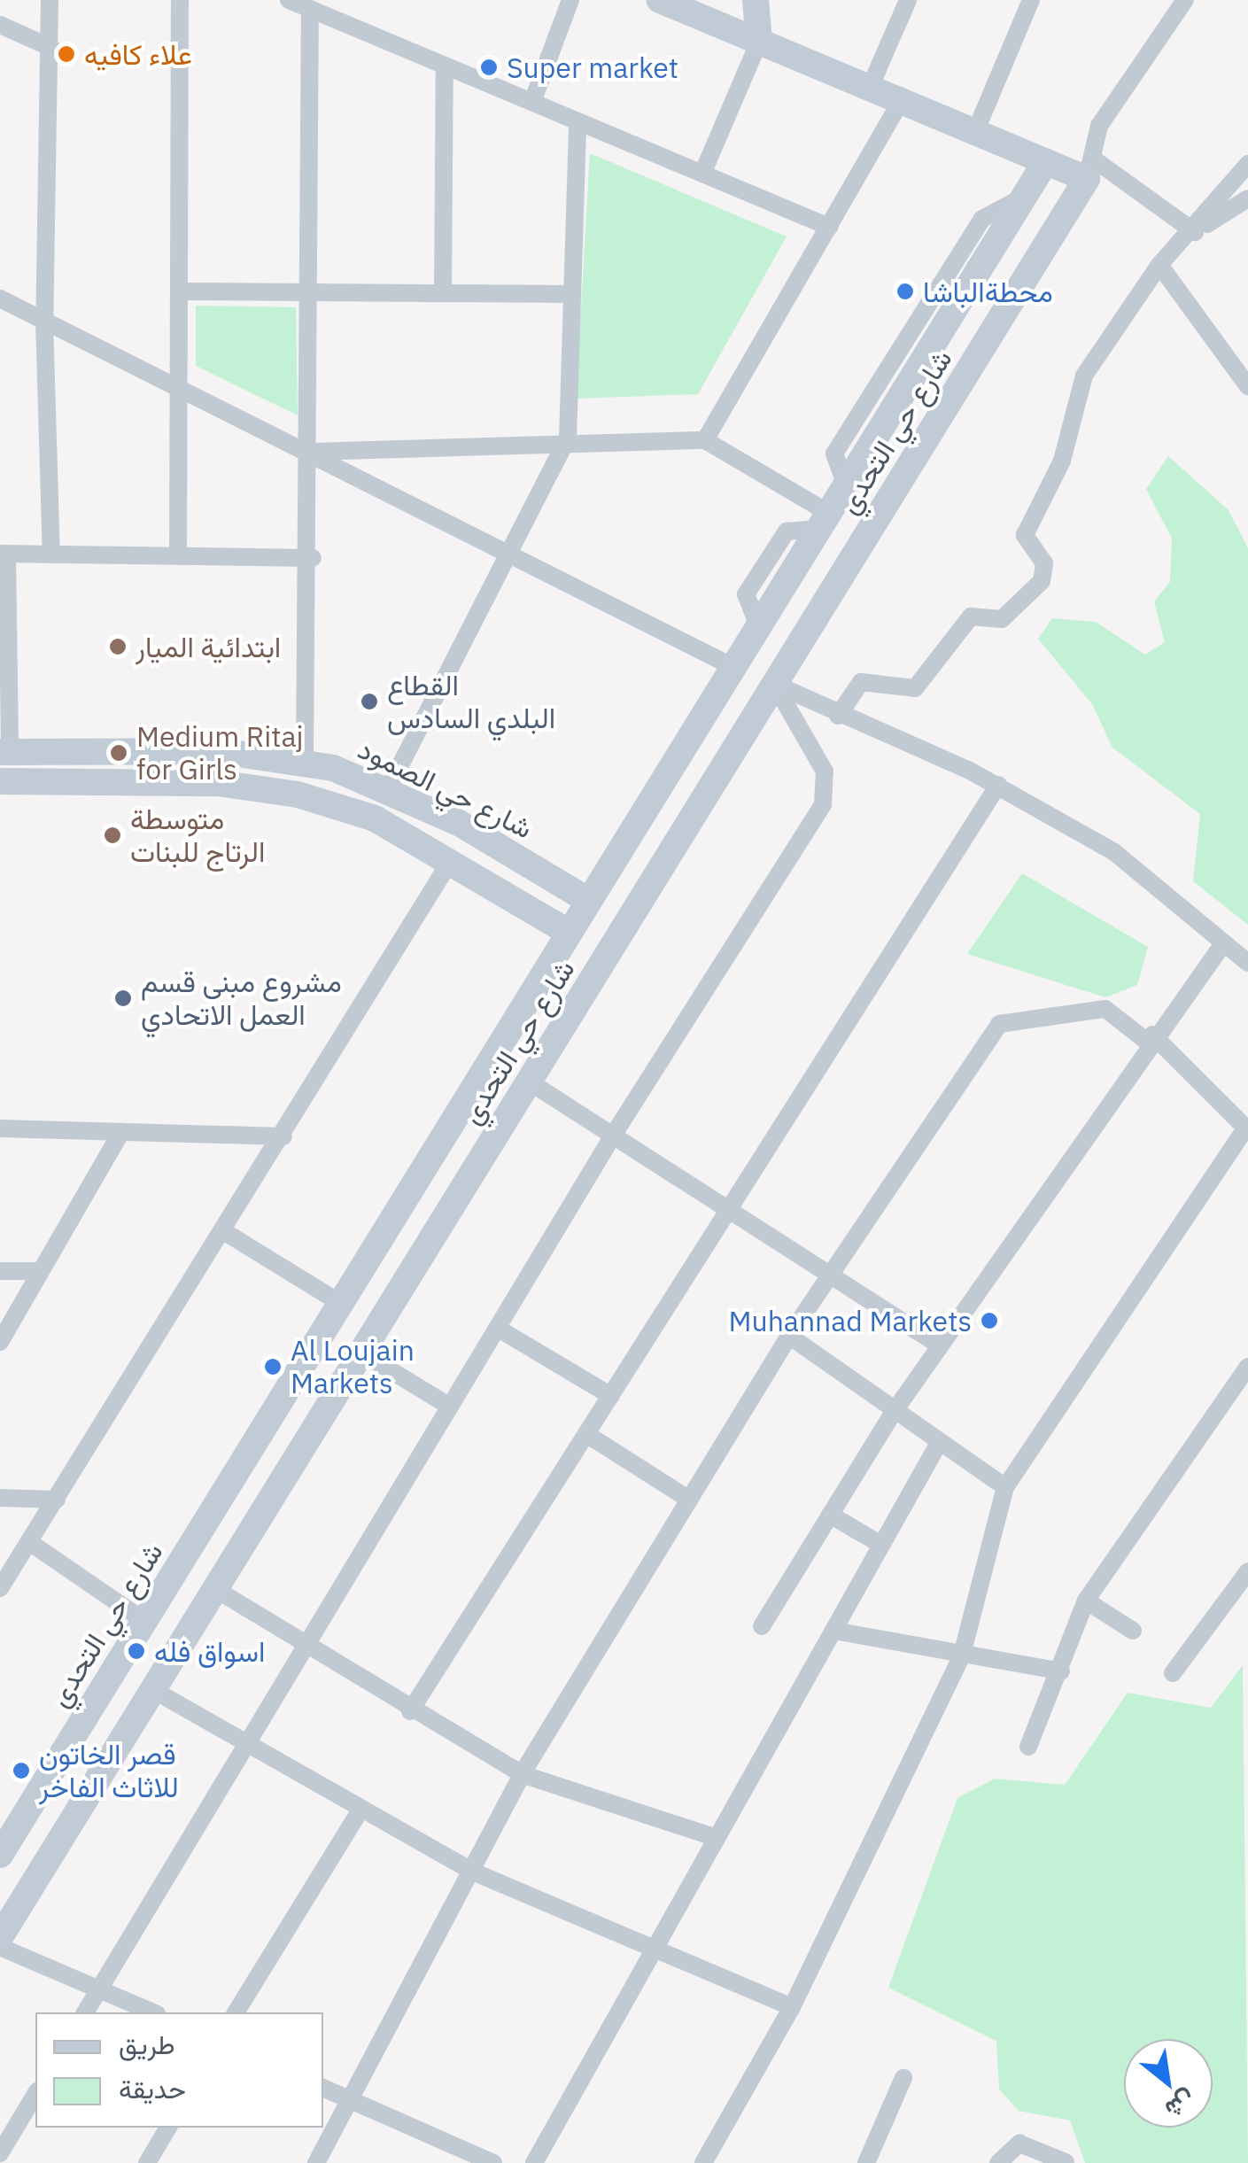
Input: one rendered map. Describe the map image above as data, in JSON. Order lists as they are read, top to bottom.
{
  "streets": {
    "main road": ["شارع حي التحدي", "شارع حي الصمود"]
  },
  "crossings": [
    ["شارع حي التحدي", "شارع حي الصمود"]
  ],
  "places": [
    "علاء كافيه",
    "Super market",
    "محطةالباشا",
    "ابتدائية الميار",
    "القطاع البلدي السادس",
    "Medium Ritaj for Girls",
    "متوسطة الرتاج للبنات",
    "مشروع مبنى قسم العمل الاتحادي",
    "Muhannad Markets",
    "Al Loujain Markets",
    "اسواق فله",
    "قصر الخاتون للاثاث الفاخر"
  ],
  "legend": ["طريق", "حديقة"],
  "north": "bottom right"
}
